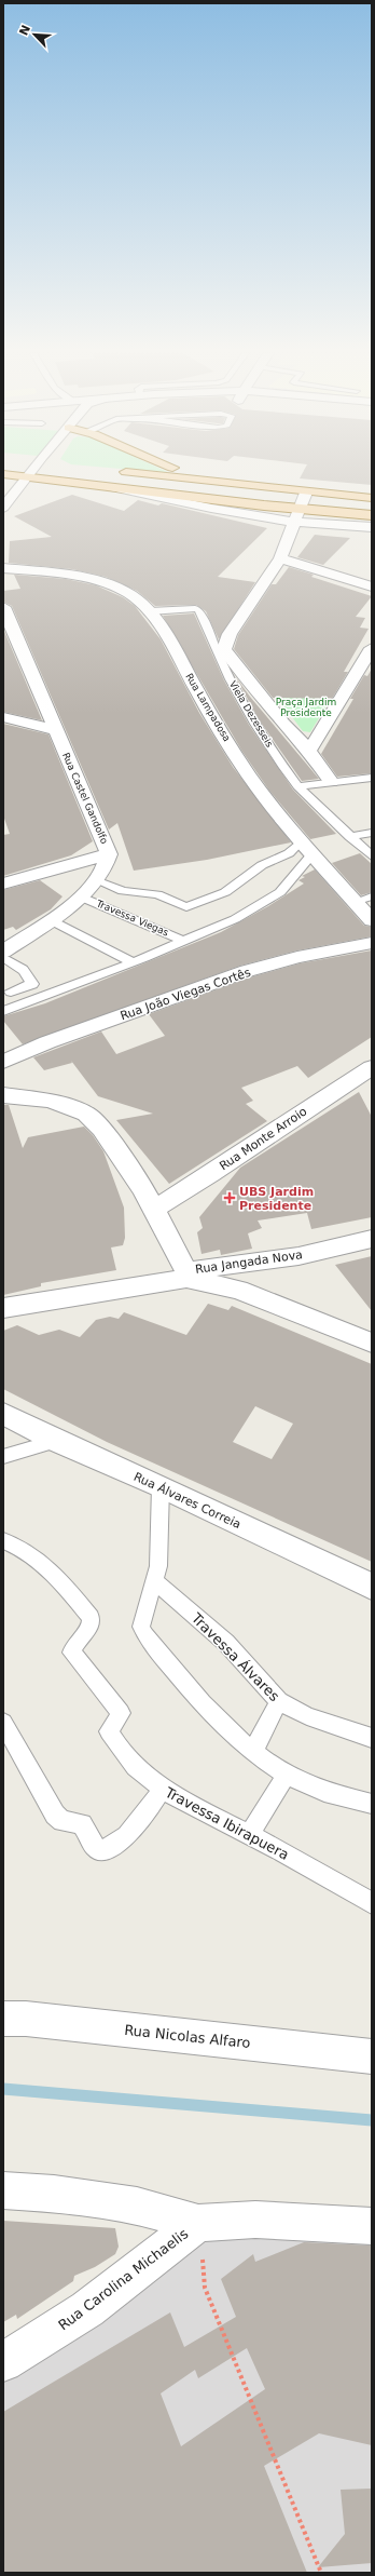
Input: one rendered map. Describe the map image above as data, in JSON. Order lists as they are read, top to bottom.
{
  "streets": {
    "street": [
      "Rua Lampadosa",
      "Rua Castel Gandolfo",
      "Rua João Viegas Cortês",
      "Rua Monte Arroio",
      "Rua Jangada Nova",
      "Rua Álvares Correia",
      "Rua Nicolas Alfaro",
      "Rua Carolina Michaelis"
    ],
    "lane": [
      "Viela Dezesseis",
      "Travessa Viegas",
      "Travessa Álvares",
      "Travessa Ibirapuera"
    ]
  },
  "crossings": [
    ["Rua Lampadosa", "Viela Dezesseis"],
    ["Rua Castel Gandolfo", "Travessa Viegas"]
  ],
  "parks": ["Praça Jardim Presidente"],
  "places": {
    "health": ["UBS Jardim Presidente"]
  },
  "north": "top left"
}
